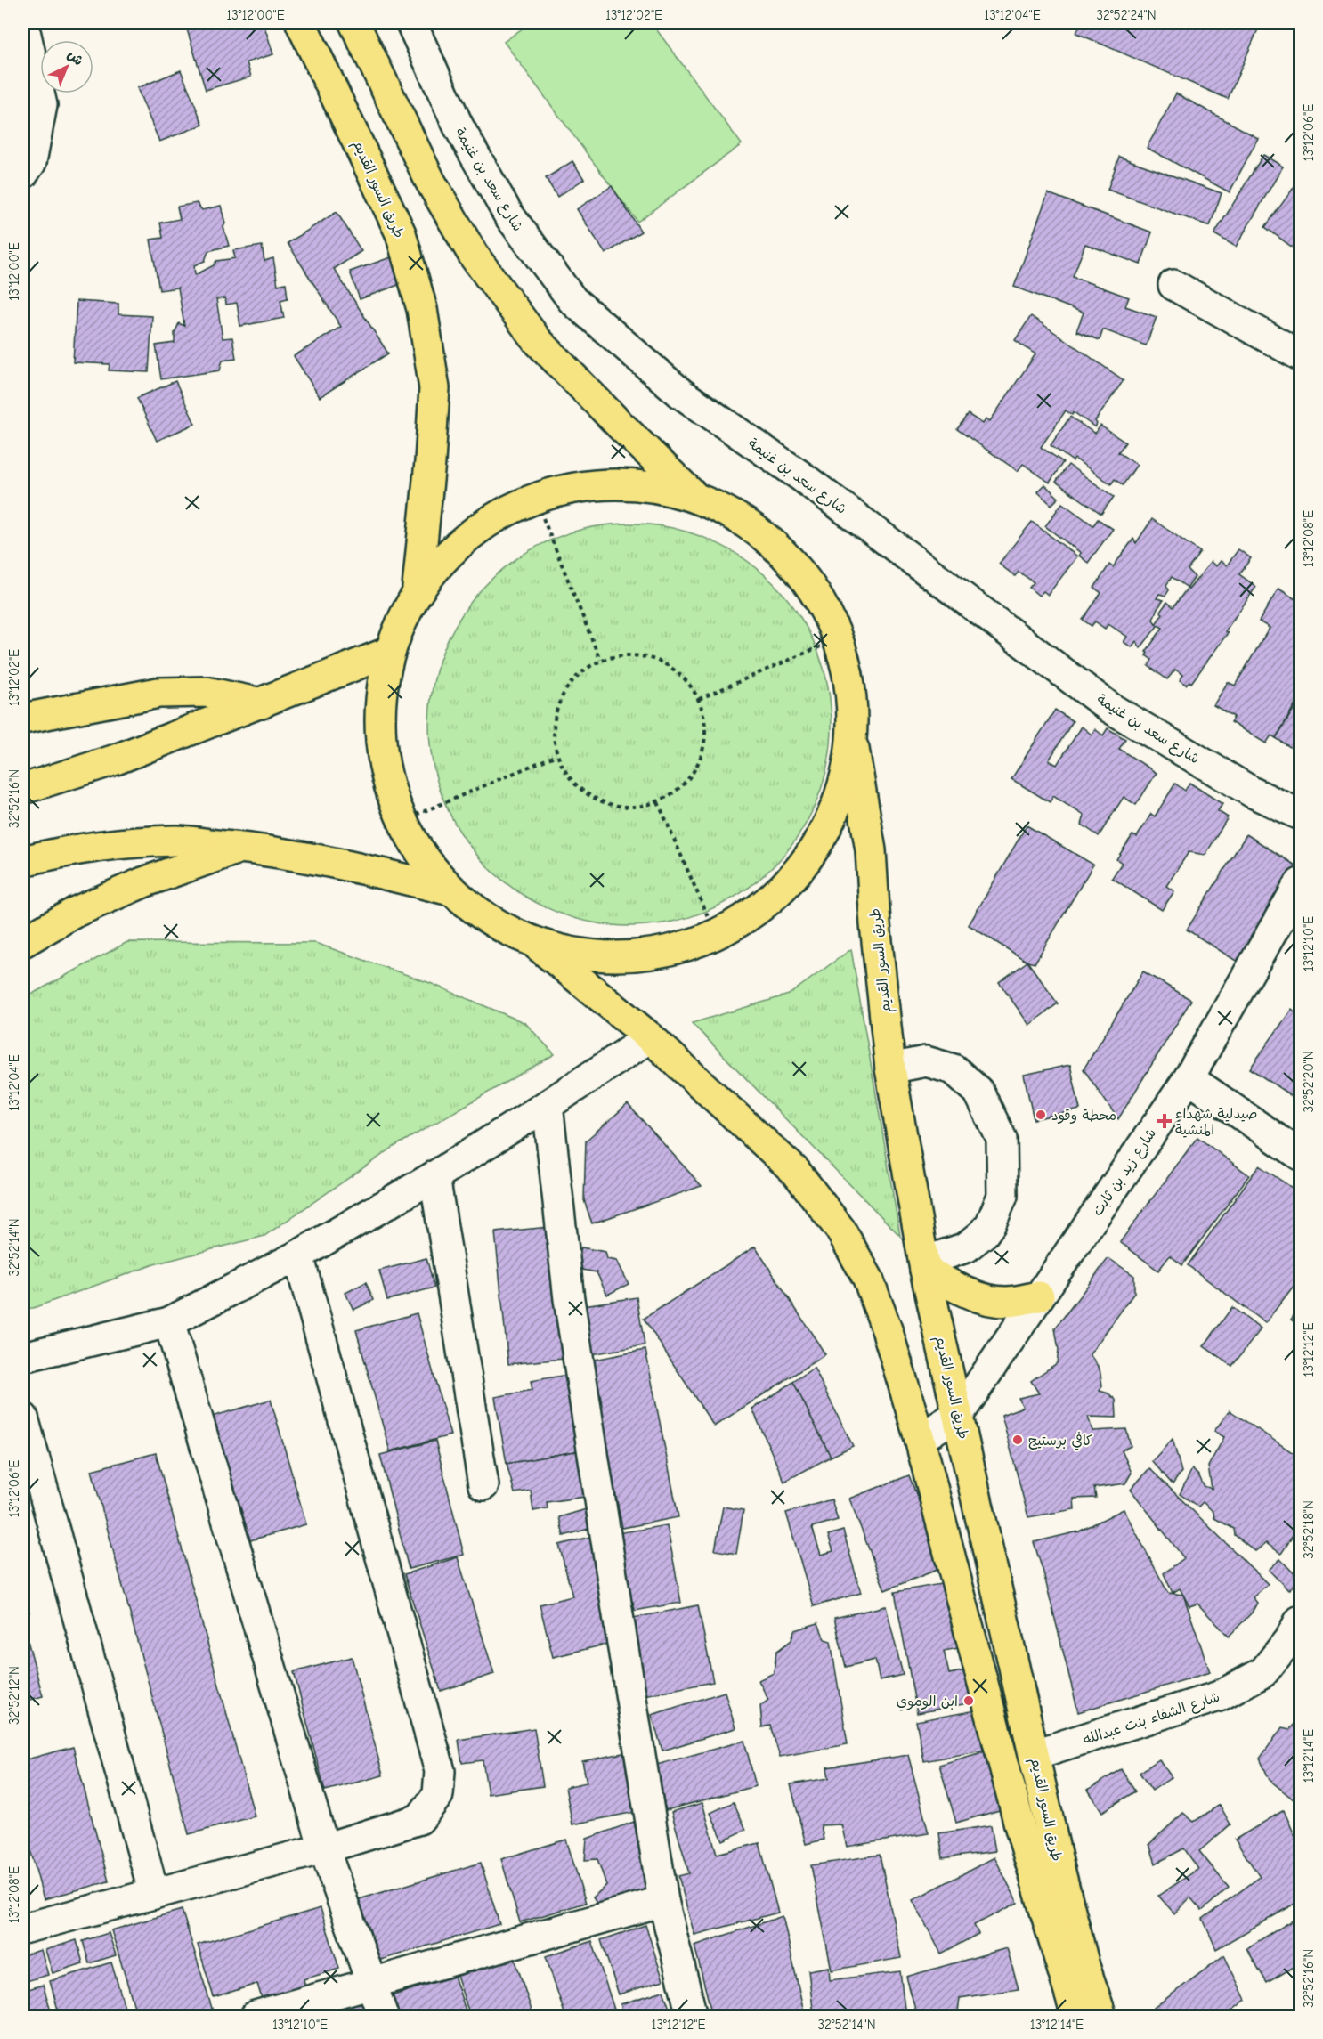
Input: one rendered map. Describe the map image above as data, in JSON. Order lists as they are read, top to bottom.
{
  "streets": {
    "main road": ["طريق السور القديم"],
    "street": ["شارع سعد بن غنيمة", "شارع زيد بن ثابت", "شارع الشفاء بنت عبدالله"]
  },
  "crossings": [
    ["طريق السور القديم", "شارع زيد بن ثابت"],
    ["طريق السور القديم", "شارع الشفاء بنت عبدالله"]
  ],
  "places": {
    "other": ["محطة وقود", "كافي برستيج", "ابن الوموي"],
    "health": ["صيدلية شهداء المنشية"]
  },
  "north": "top right",
  "coordinates": [
    "13°12'00\"E",
    "13°12'02\"E",
    "13°12'04\"E",
    "32°52'24\"N",
    "13°12'06\"E",
    "13°12'08\"E",
    "32°52'16\"N",
    "13°12'10\"E",
    "32°52'20\"N",
    "32°52'14\"N",
    "13°12'12\"E",
    "32°52'18\"N",
    "32°52'12\"N",
    "13°12'14\"E"
  ]
}
